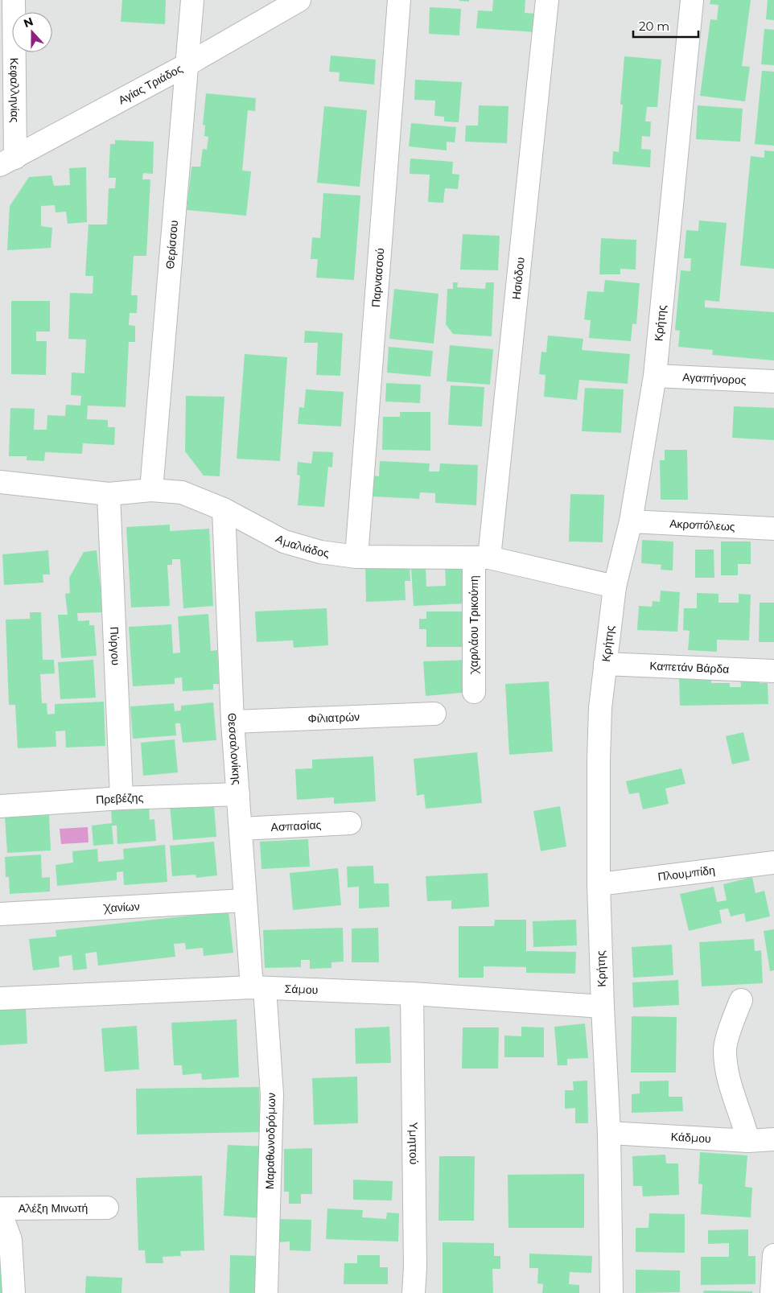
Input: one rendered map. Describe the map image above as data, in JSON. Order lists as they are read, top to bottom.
{
  "streets": {
    "street": [
      "Αγίας Τριάδος",
      "Κεφαλληνίας",
      "Θερίσσου",
      "Παρνασσού",
      "Ησιόδου",
      "Κρήτης",
      "Αγαπήνορος",
      "Ακροπόλεως",
      "Αμαλιάδος",
      "Χαριλάου Τρικούπη",
      "Πύργου",
      "Καπετάν Βάρδα",
      "Φιλιατρών",
      "Θεσσαλονίκης",
      "Πρεβέζης",
      "Ασπασίας",
      "Πλουμπίδη",
      "Χανίων",
      "Σάμου",
      "Κάδμου",
      "Μαραθωνοδρόμων",
      "Υμηττού",
      "Αλέξη Μινωτή"
    ]
  },
  "crossings": [
    ["Αγίας Τριάδος", "Κεφαλληνίας"],
    ["Αγίας Τριάδος", "Θερίσσου"],
    ["Θερίσσου", "Αμαλιάδος"],
    ["Παρνασσού", "Αμαλιάδος"],
    ["Ησιόδου", "Αμαλιάδος"],
    ["Ησιόδου", "Χαριλάου Τρικούπη"],
    ["Κρήτης", "Αγαπήνορος"],
    ["Κρήτης", "Ακροπόλεως"],
    ["Κρήτης", "Αμαλιάδος"],
    ["Κρήτης", "Καπετάν Βάρδα"],
    ["Κρήτης", "Πλουμπίδη"],
    ["Κρήτης", "Σάμου"],
    ["Κρήτης", "Κάδμου"],
    ["Αμαλιάδος", "Χαριλάου Τρικούπη"],
    ["Αμαλιάδος", "Πύργου"],
    ["Αμαλιάδος", "Θεσσαλονίκης"],
    ["Πύργου", "Πρεβέζης"],
    ["Φιλιατρών", "Θεσσαλονίκης"],
    ["Θεσσαλονίκης", "Πρεβέζης"],
    ["Θεσσαλονίκης", "Ασπασίας"],
    ["Θεσσαλονίκης", "Χανίων"],
    ["Θεσσαλονίκης", "Σάμου"],
    ["Θεσσαλονίκης", "Μαραθωνοδρόμων"],
    ["Σάμου", "Μαραθωνοδρόμων"],
    ["Σάμου", "Υμηττού"]
  ],
  "scale_bar": "20 m",
  "north": "top"
}
